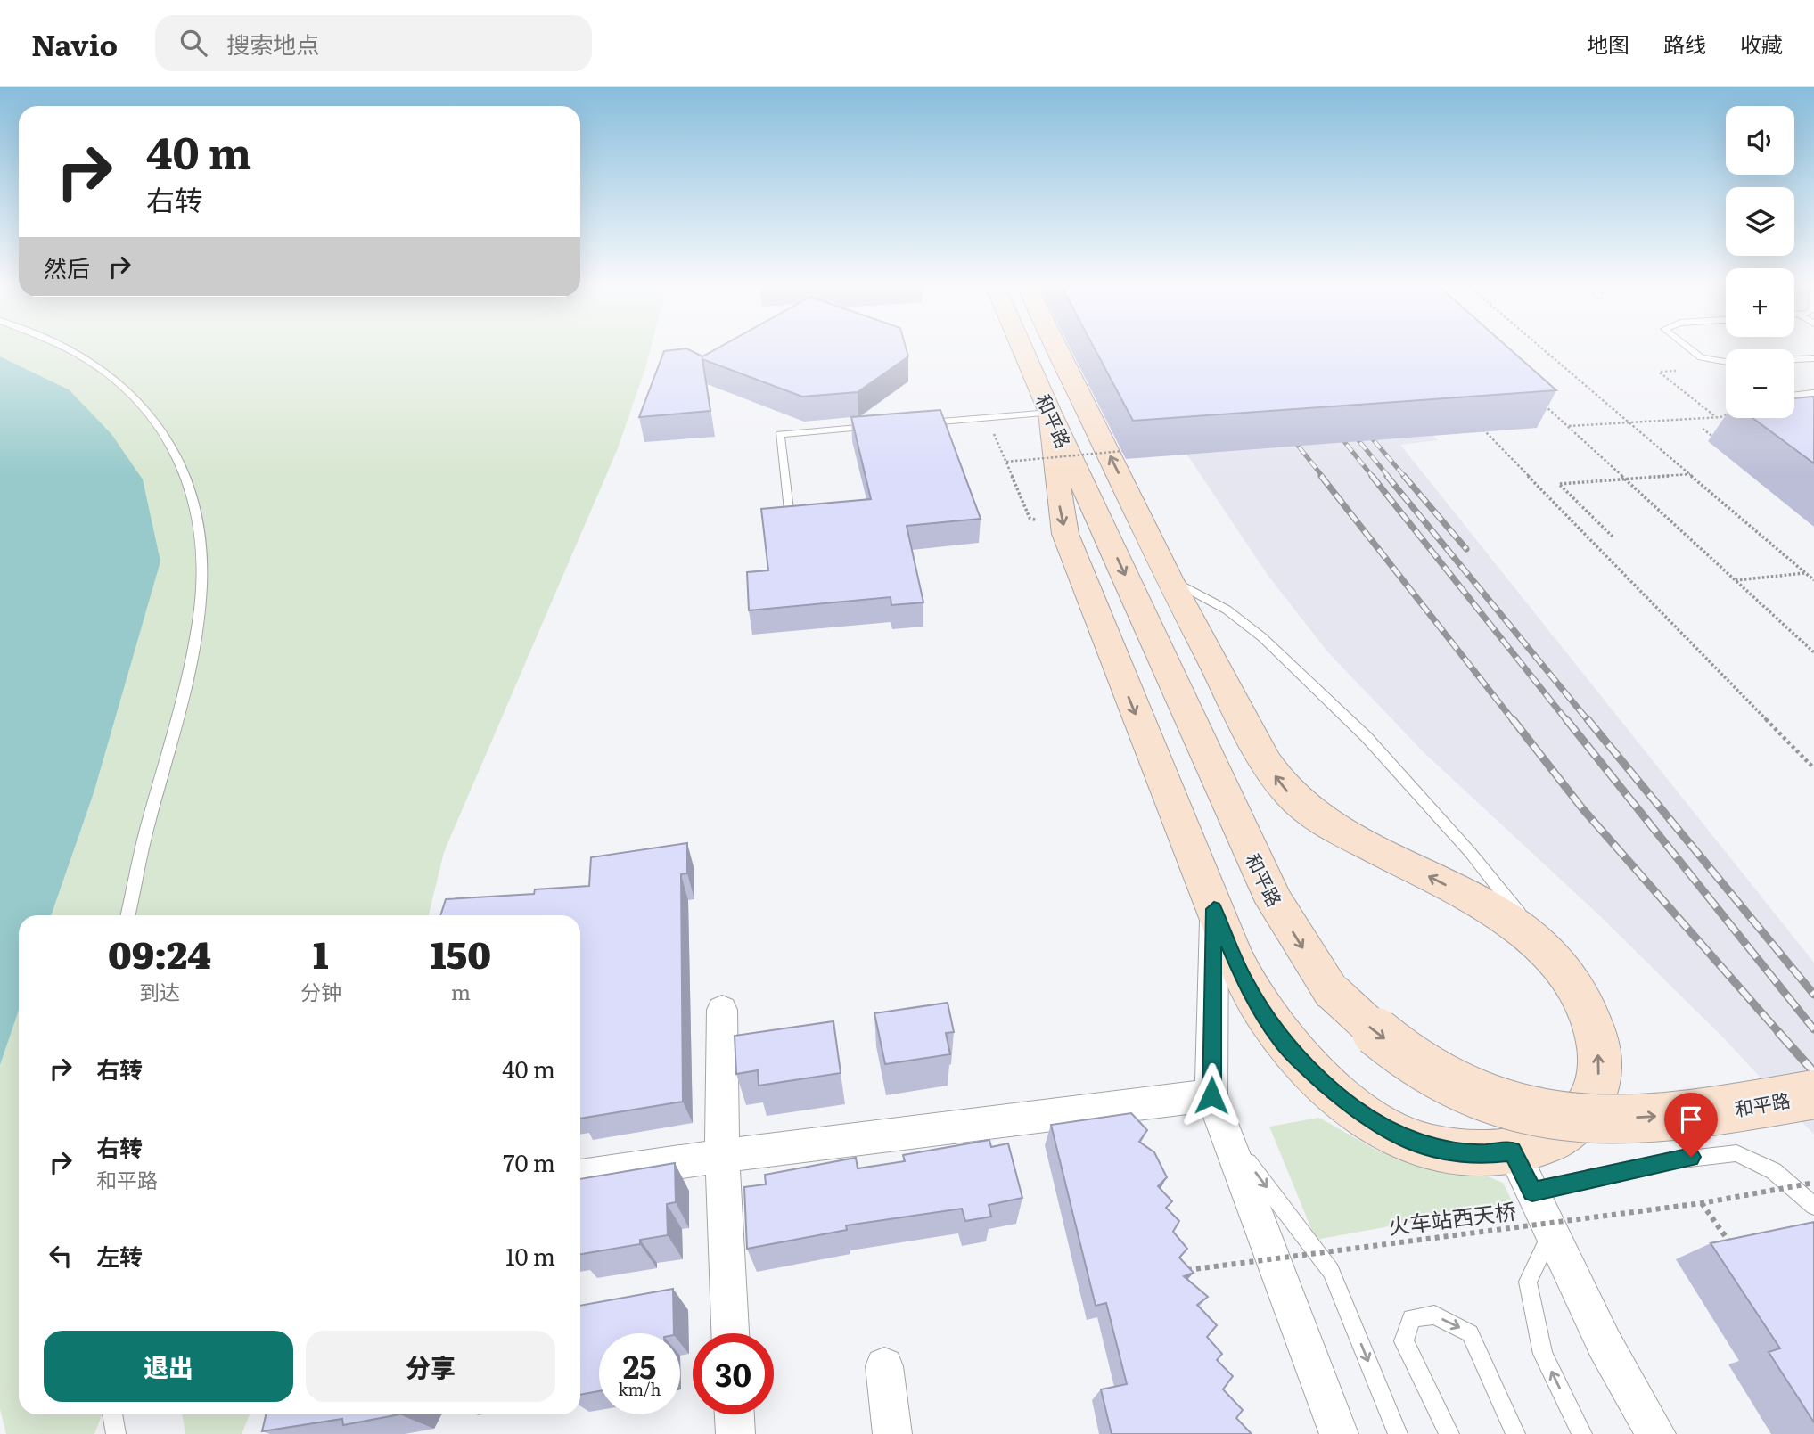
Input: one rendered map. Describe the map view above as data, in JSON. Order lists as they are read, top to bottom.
{
  "streets": {
    "main road": ["和平路"],
    "path": ["火车站西天桥"]
  },
  "page": {
    "header": "Navio",
    "search": "搜索地点",
    "nav": ["地图", "路线", "收藏"],
    "map_buttons": ["+", "−"],
    "turn": ["40 m", "右转"],
    "then": "然后",
    "eta": [
      "09:24",
      "到达",
      "1",
      "分钟",
      "150",
      "m"
    ],
    "list": [
      {
        "name": "右转",
        "value": "40 m"
      },
      {
        "name": "右转",
        "note": "和平路",
        "value": "70 m"
      },
      {
        "name": "左转",
        "value": "10 m"
      }
    ],
    "buttons": ["退出", "分享"],
    "speed": "25 km/h",
    "limit": "30"
  }
}
